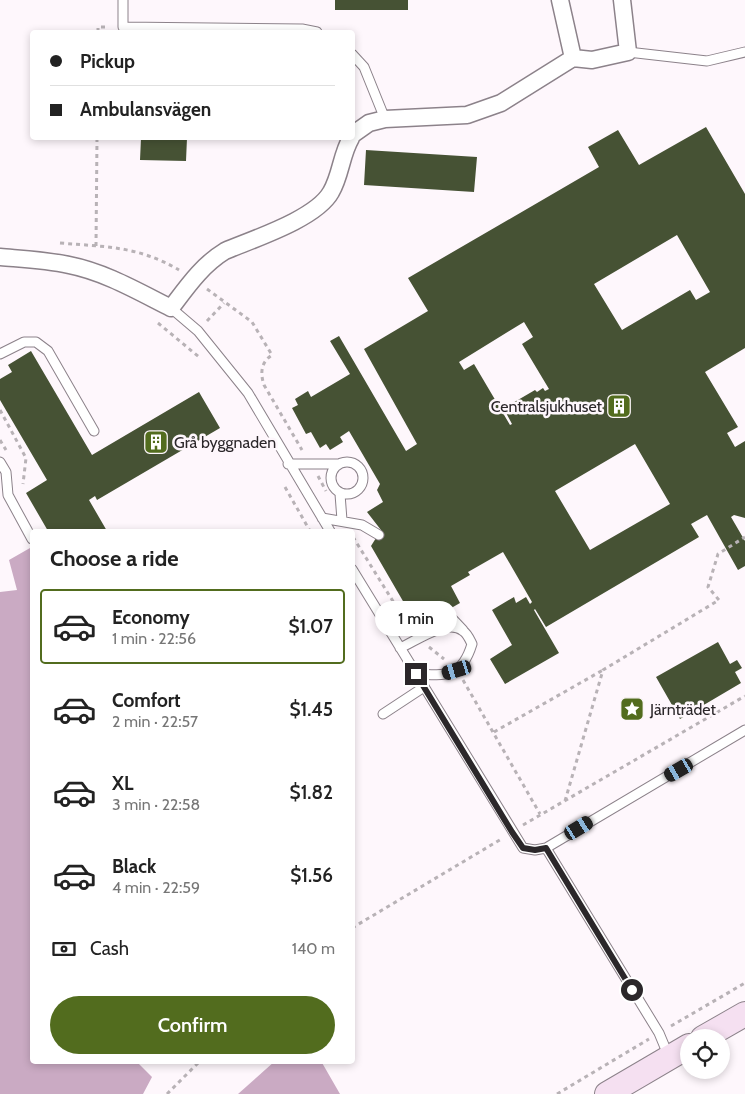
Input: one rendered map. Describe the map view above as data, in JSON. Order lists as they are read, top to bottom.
{
  "places": {
    "building": ["Centralsjukhuset", "Grå byggnaden"],
    "place": ["Järnträdet"]
  },
  "page": {
    "banner": ["Pickup", "Ambulansvägen"],
    "heading": "Choose a ride",
    "list": [
      {
        "name": "Economy",
        "note": "1 min · 22:56",
        "value": "$1.07"
      },
      {
        "name": "Comfort",
        "note": "2 min · 22:57",
        "value": "$1.45"
      },
      {
        "name": "XL",
        "note": "3 min · 22:58",
        "value": "$1.82"
      },
      {
        "name": "Black",
        "note": "4 min · 22:59",
        "value": "$1.56"
      }
    ],
    "bubble": "1 min",
    "pay": ["Cash", "140 m"],
    "buttons": "Confirm"
  }
}
